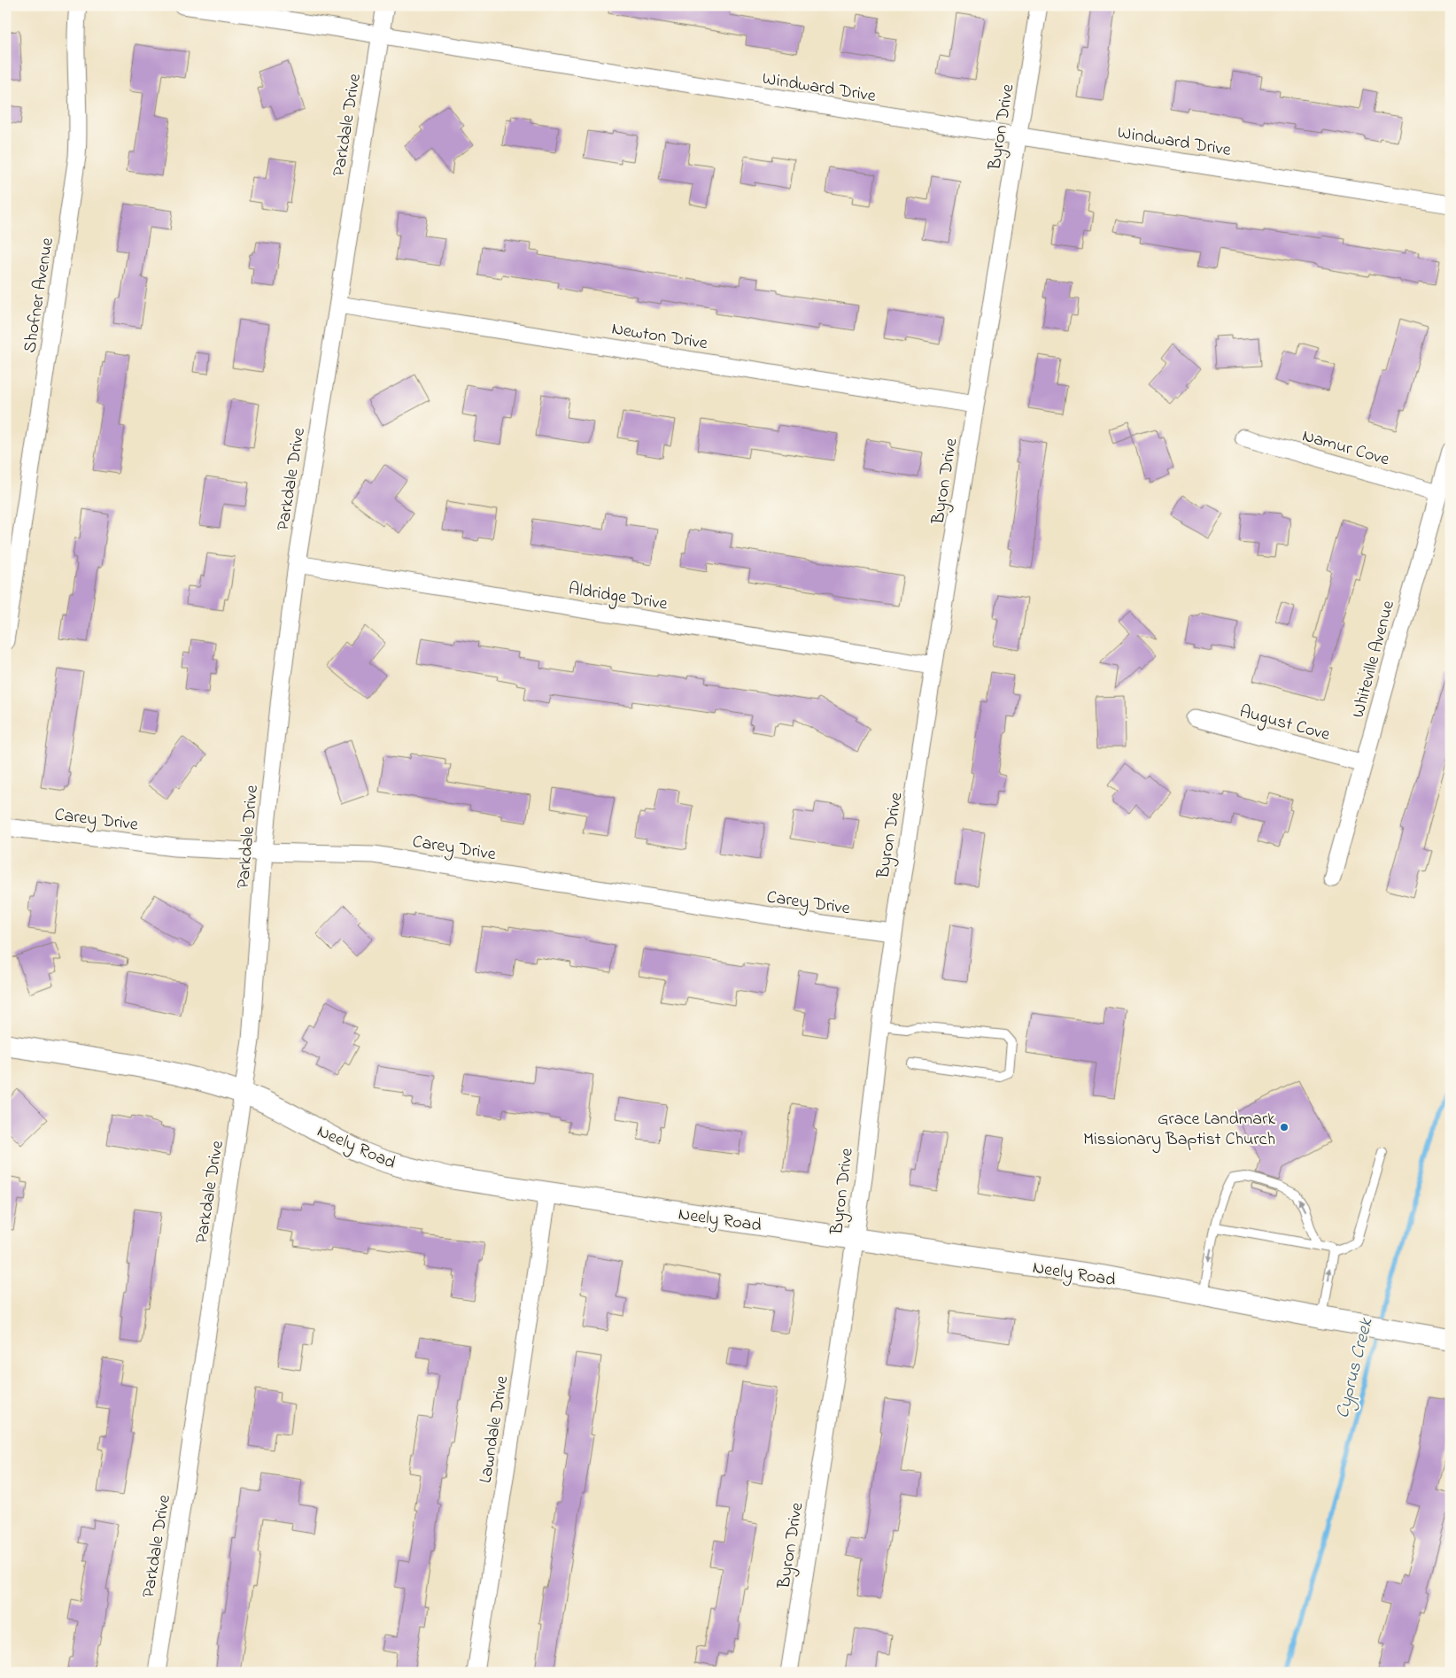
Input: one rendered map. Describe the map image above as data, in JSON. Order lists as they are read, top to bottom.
{
  "streets": {
    "street": [
      "Windward Drive",
      "Parkdale Drive",
      "Byron Drive",
      "Shofner Avenue",
      "Newton Drive",
      "Namur Cove",
      "Aldridge Drive",
      "Whiteville Avenue",
      "August Cove",
      "Carey Drive",
      "Neely Road",
      "Lawndale Drive"
    ]
  },
  "crossings": [
    ["Windward Drive", "Parkdale Drive"],
    ["Windward Drive", "Byron Drive"],
    ["Parkdale Drive", "Newton Drive"],
    ["Parkdale Drive", "Aldridge Drive"],
    ["Parkdale Drive", "Carey Drive"],
    ["Parkdale Drive", "Neely Road"],
    ["Byron Drive", "Newton Drive"],
    ["Byron Drive", "Aldridge Drive"],
    ["Byron Drive", "Carey Drive"],
    ["Byron Drive", "Neely Road"],
    ["Namur Cove", "Whiteville Avenue"],
    ["Whiteville Avenue", "August Cove"],
    ["Neely Road", "Lawndale Drive"]
  ],
  "water": ["Cyprus Creek"],
  "places": ["Grace Landmark Missionary Baptist Church"]
}
